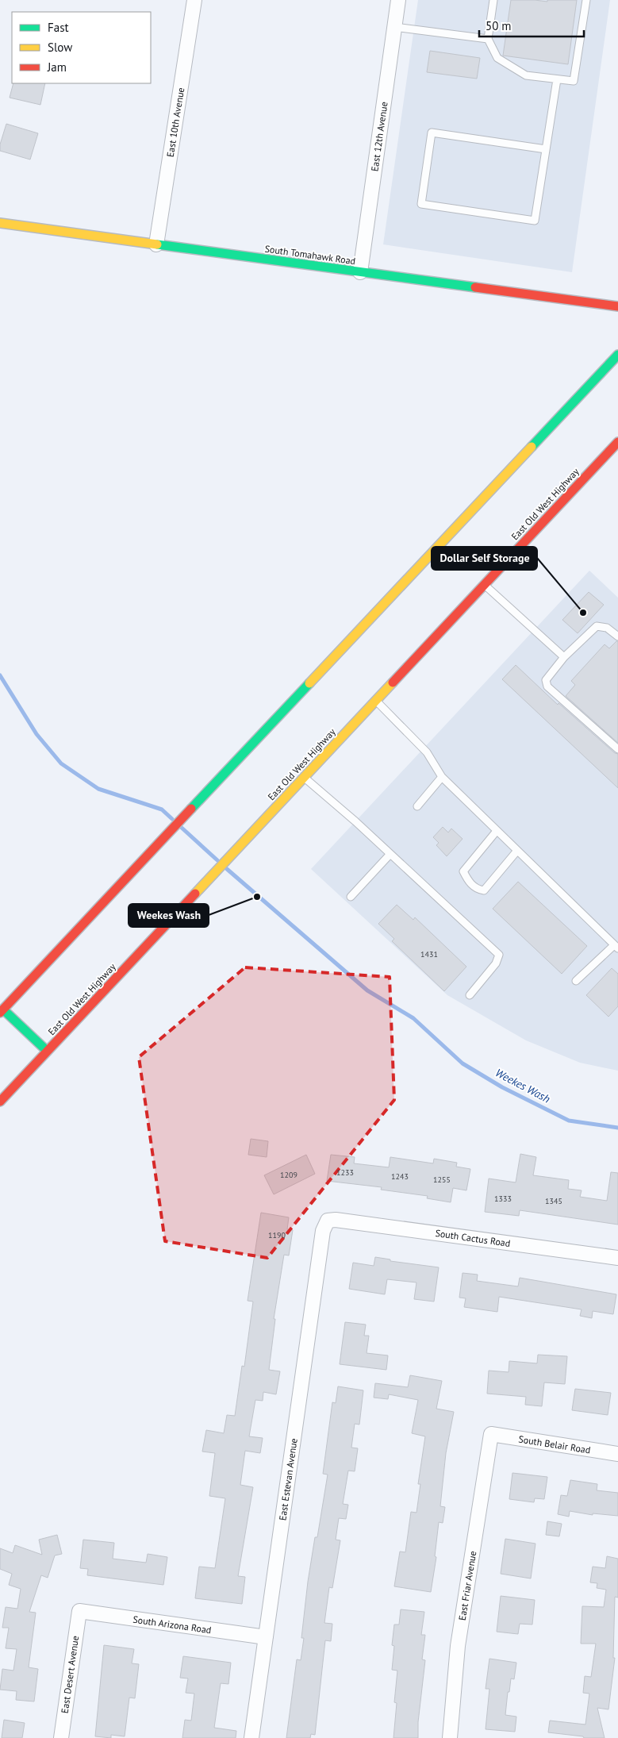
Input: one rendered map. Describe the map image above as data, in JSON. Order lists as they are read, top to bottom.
{
  "streets": {
    "main road": ["South Tomahawk Road", "East Old West Highway"],
    "street": [
      "East 10th Avenue",
      "East 12th Avenue",
      "South Cactus Road",
      "South Belair Road",
      "East Estevan Avenue",
      "East Friar Avenue",
      "South Arizona Road",
      "East Desert Avenue"
    ]
  },
  "crossings": [
    ["East 10th Avenue", "South Tomahawk Road"],
    ["East 12th Avenue", "South Tomahawk Road"],
    ["South Cactus Road", "East Estevan Avenue"],
    ["South Belair Road", "East Friar Avenue"],
    ["East Estevan Avenue", "South Arizona Road"],
    ["South Arizona Road", "East Desert Avenue"]
  ],
  "water": ["Weekes Wash"],
  "places": ["Dollar Self Storage", "Weekes Wash"],
  "house_numbers": [
    "1431",
    "1233",
    "1209",
    "1243",
    "1255",
    "1333",
    "1345",
    "1190"
  ],
  "legend": ["Fast", "Slow", "Jam"],
  "scale_bar": "50 m"
}
